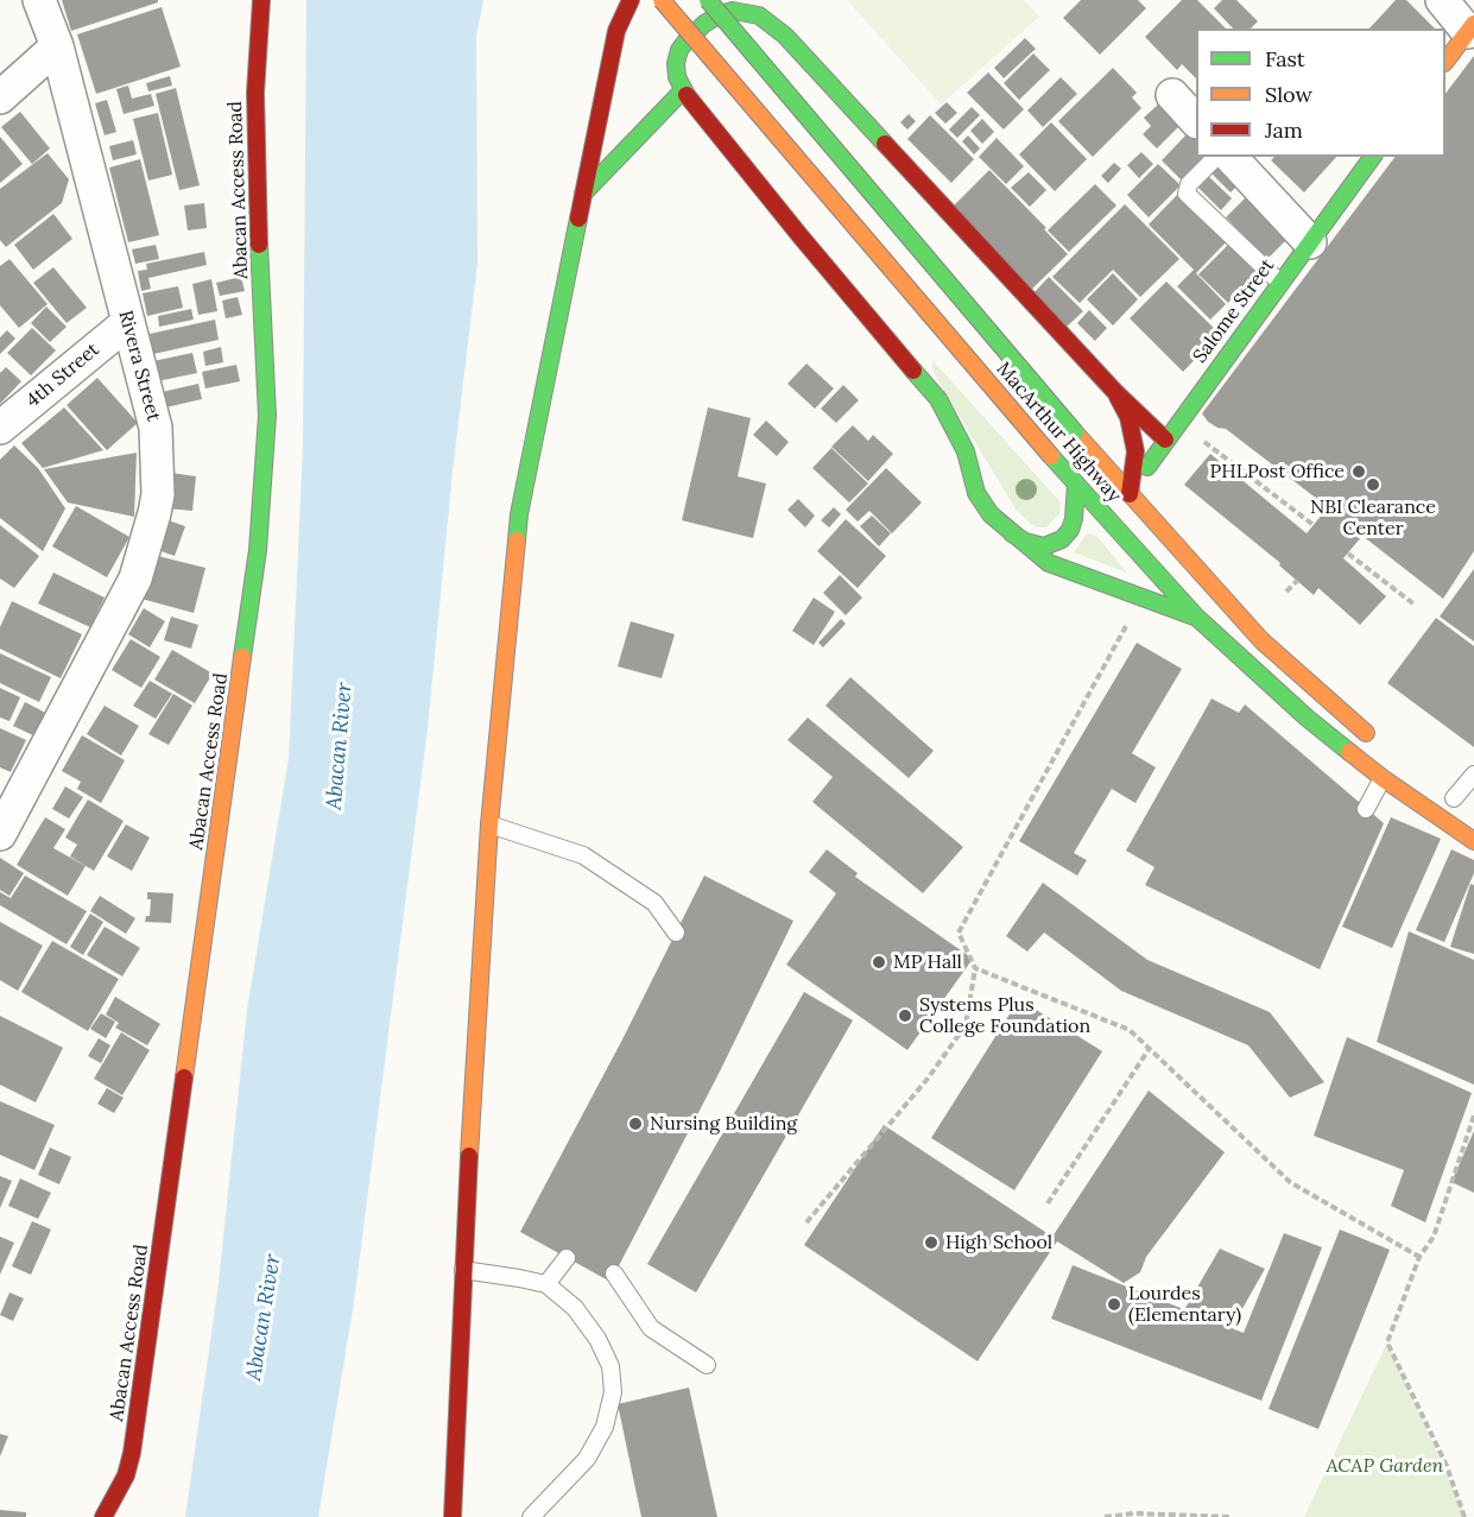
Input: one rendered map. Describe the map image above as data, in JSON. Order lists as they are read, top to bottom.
{
  "streets": {
    "main road": ["Abacan Access Road", "Salome Street", "MacArthur Highway"],
    "street": ["Rivera Street", "4th Street"]
  },
  "crossings": [
    ["Salome Street", "MacArthur Highway"],
    ["Rivera Street", "4th Street"]
  ],
  "water": ["Abacan River"],
  "parks": ["ACAP Garden"],
  "places": [
    "PHLPost Office",
    "NBI Clearance Center",
    "MP Hall",
    "Systems Plus College Foundation",
    "Nursing Building",
    "High School",
    "Lourdes (Elementary)"
  ],
  "legend": ["Fast", "Slow", "Jam"]
}
